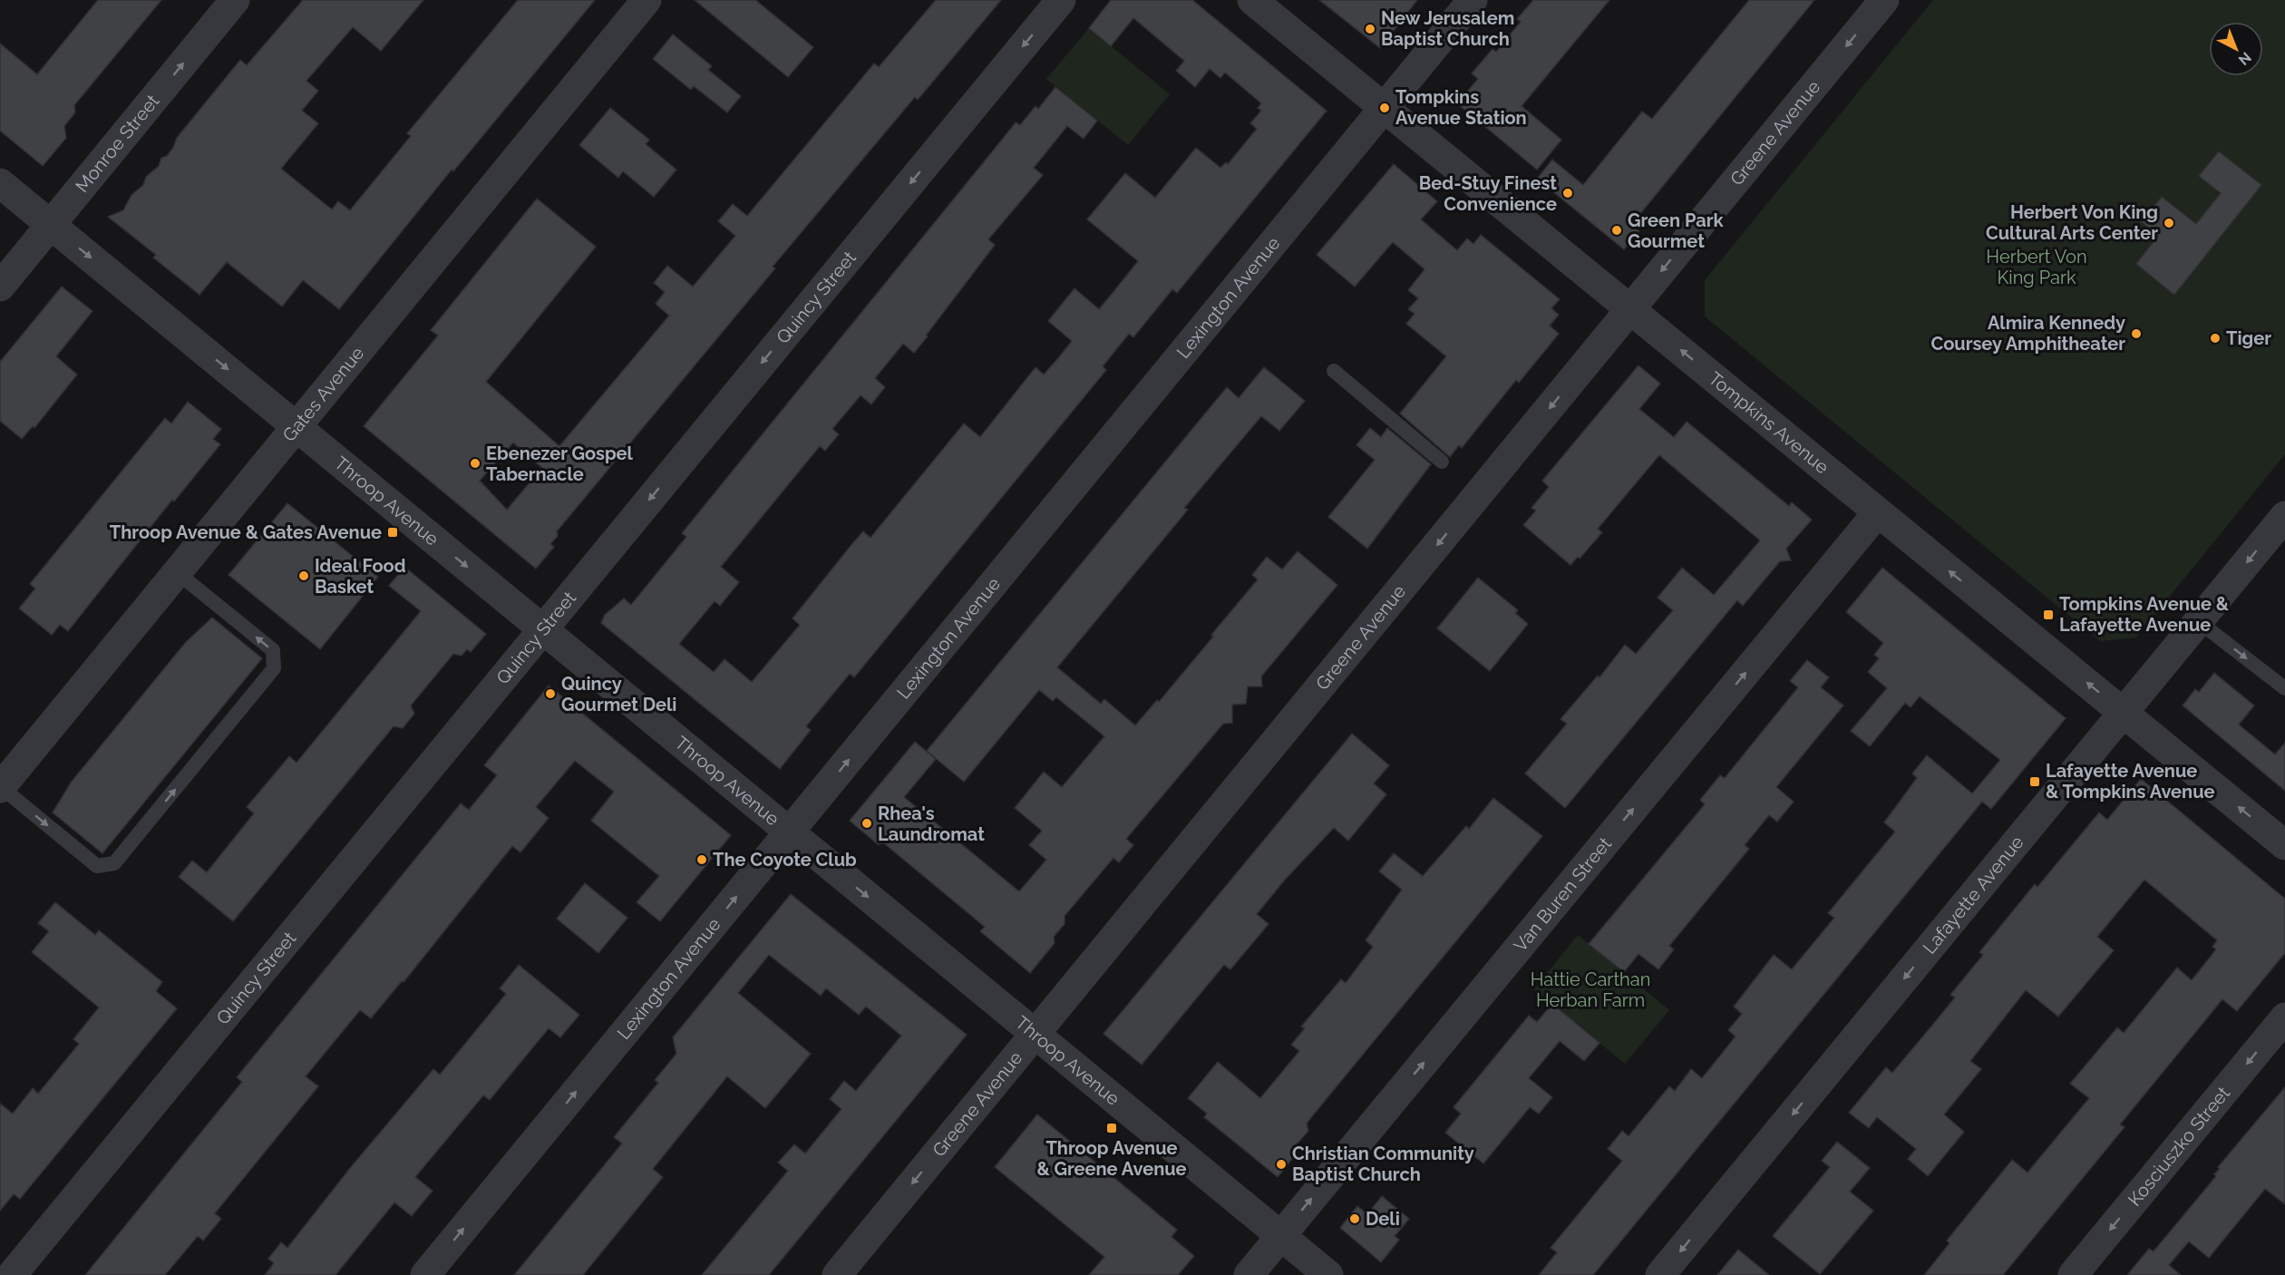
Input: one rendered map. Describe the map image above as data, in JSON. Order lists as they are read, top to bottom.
{
  "streets": {
    "street": [
      "Greene Avenue",
      "Monroe Street",
      "Quincy Street",
      "Lexington Avenue",
      "Gates Avenue",
      "Tompkins Avenue",
      "Throop Avenue",
      "Van Buren Street",
      "Lafayette Avenue",
      "Kosciuszko Street"
    ]
  },
  "crossings": [
    ["Greene Avenue", "Tompkins Avenue"],
    ["Greene Avenue", "Throop Avenue"],
    ["Monroe Street", "Throop Avenue"],
    ["Quincy Street", "Throop Avenue"],
    ["Lexington Avenue", "Tompkins Avenue"],
    ["Lexington Avenue", "Throop Avenue"],
    ["Gates Avenue", "Throop Avenue"],
    ["Tompkins Avenue", "Van Buren Street"],
    ["Tompkins Avenue", "Lafayette Avenue"],
    ["Throop Avenue", "Van Buren Street"]
  ],
  "one_way": [
    "Greene Avenue",
    "Monroe Street",
    "Quincy Street",
    "Lexington Avenue",
    "Tompkins Avenue",
    "Throop Avenue",
    "Van Buren Street",
    "Lafayette Avenue",
    "Kosciuszko Street"
  ],
  "parks": ["Herbert Von King Park", "Hattie Carthan Herban Farm"],
  "places": {
    "other": [
      "New Jerusalem Baptist Church",
      "Tompkins Avenue Station",
      "Bed-Stuy Finest Convenience",
      "Herbert Von King Cultural Arts Center",
      "Green Park Gourmet",
      "Almira Kennedy Coursey Amphitheater",
      "Tiger",
      "Ebenezer Gospel Tabernacle",
      "Ideal Food Basket",
      "Quincy Gourmet Deli",
      "Rhea's Laundromat",
      "The Coyote Club",
      "Christian Community Baptist Church",
      "Deli"
    ],
    "transit": [
      "Throop Avenue & Gates Avenue",
      "Tompkins Avenue & Lafayette Avenue",
      "Lafayette Avenue & Tompkins Avenue",
      "Throop Avenue & Greene Avenue"
    ]
  },
  "north": "bottom right"
}
